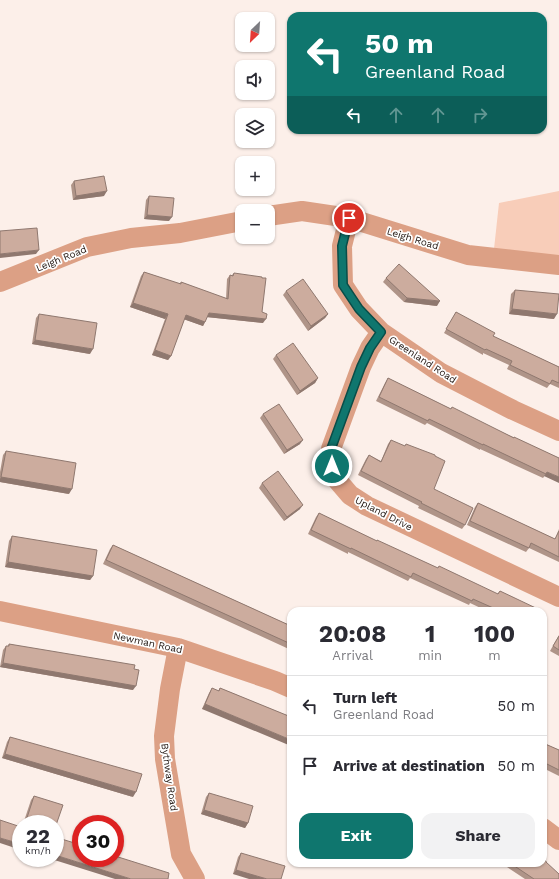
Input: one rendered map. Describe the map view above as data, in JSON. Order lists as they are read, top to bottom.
{
  "streets": {
    "street": [
      "Leigh Road",
      "Greenland Road",
      "Upland Drive",
      "Newman Road",
      "Bythway Road"
    ]
  },
  "crossings": [
    ["Leigh Road", "Greenland Road"],
    ["Greenland Road", "Upland Drive"],
    ["Newman Road", "Bythway Road"]
  ],
  "north": "bottom left",
  "page": {
    "map_buttons": ["+", "−"],
    "turn": ["50 m", "Greenland Road"],
    "eta": [
      "20:08",
      "Arrival",
      "1",
      "min",
      "100",
      "m"
    ],
    "list": [
      {
        "name": "Turn left",
        "note": "Greenland Road",
        "value": "50 m"
      },
      {
        "name": "Arrive at destination",
        "value": "50 m"
      }
    ],
    "buttons": ["Exit", "Share"],
    "speed": "22 km/h",
    "limit": "30"
  }
}
